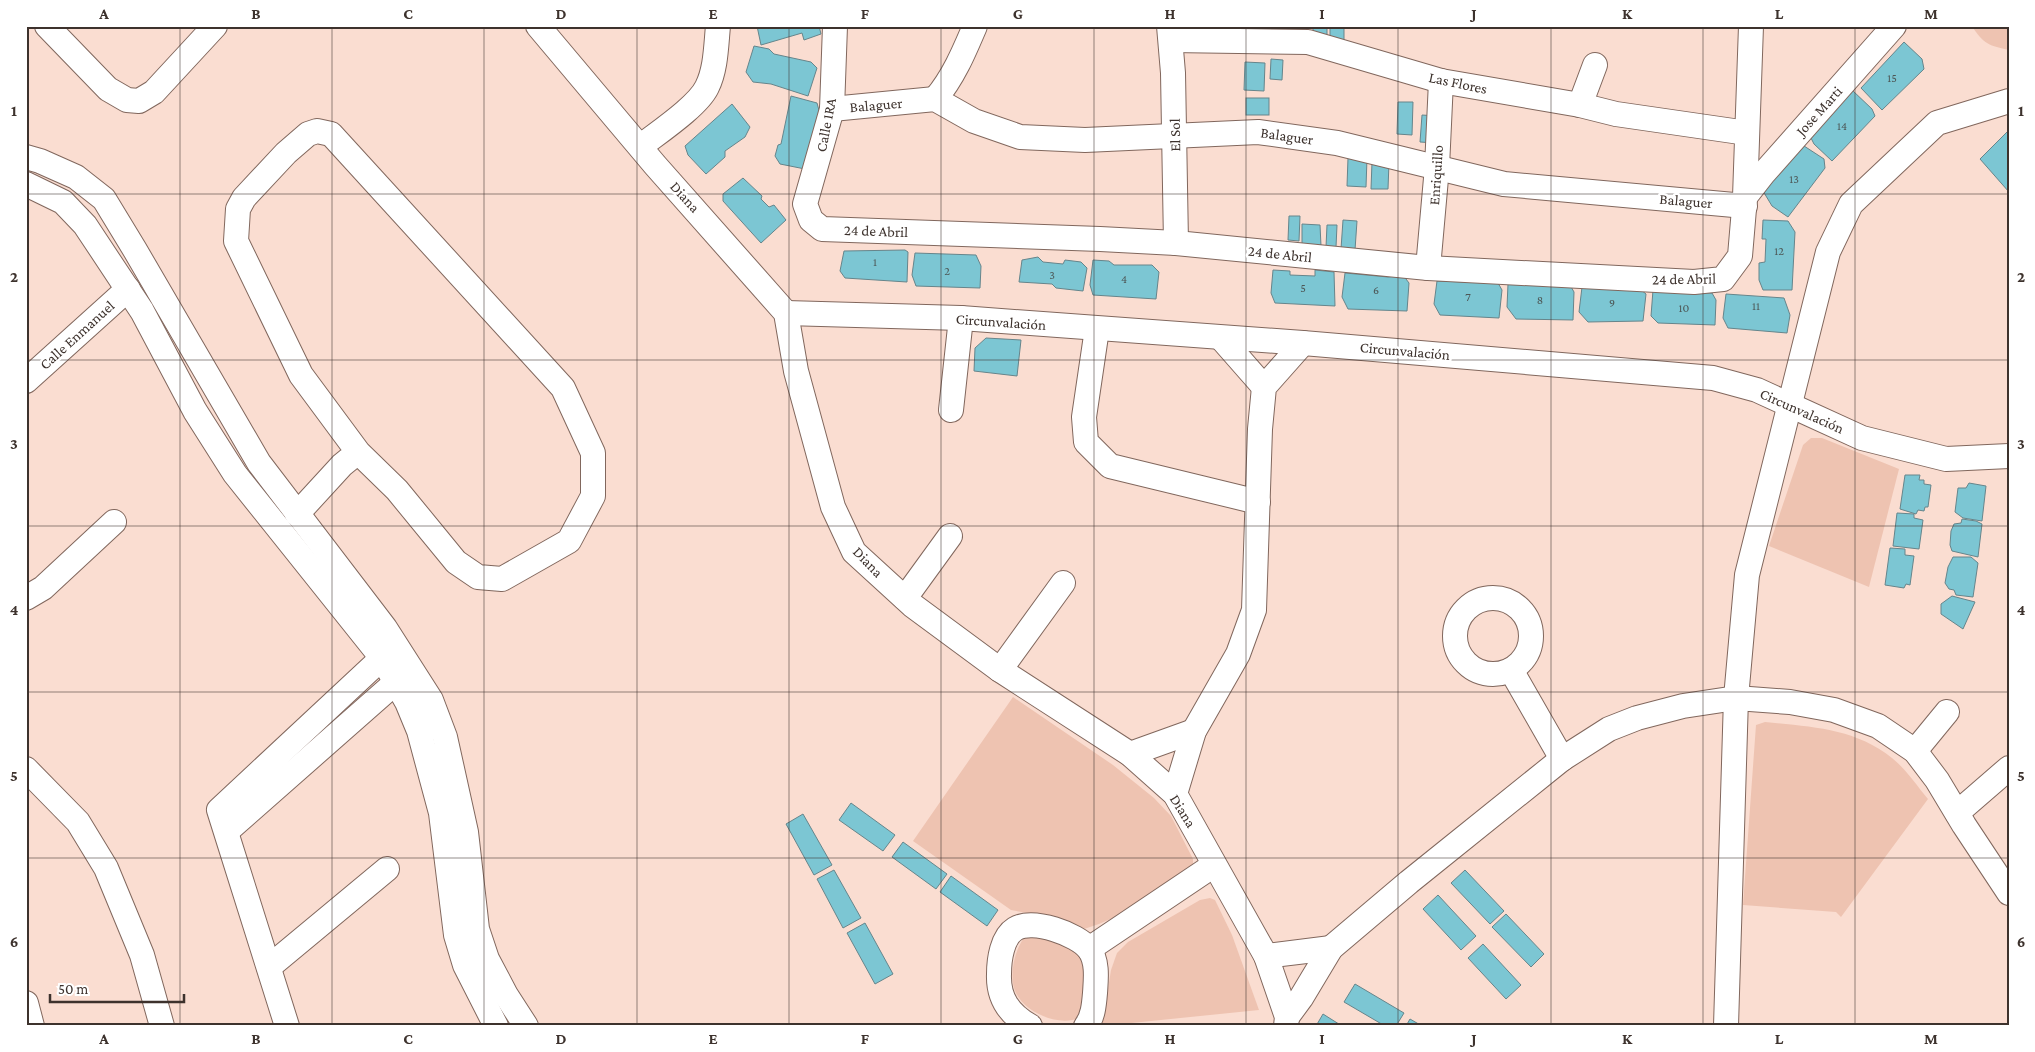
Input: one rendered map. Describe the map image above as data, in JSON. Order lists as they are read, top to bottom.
{
  "streets": {
    "street": [
      "Las Flores",
      "Balaguer",
      "Jose Marti",
      "Calle 1RA",
      "El Sol",
      "Enriquillo",
      "Diana",
      "24 de Abril",
      "Circunvalación",
      "Calle Enmanuel"
    ]
  },
  "crossings": [
    ["Las Flores", "El Sol"],
    ["Las Flores", "Enriquillo"],
    ["Balaguer", "Jose Marti"],
    ["Balaguer", "Calle 1RA"],
    ["Balaguer", "El Sol"],
    ["Balaguer", "Enriquillo"],
    ["Balaguer", "24 de Abril"],
    ["Jose Marti", "24 de Abril"],
    ["Calle 1RA", "24 de Abril"],
    ["El Sol", "24 de Abril"],
    ["Enriquillo", "24 de Abril"],
    ["Diana", "Circunvalación"]
  ],
  "house_numbers": [
    "15",
    "14",
    "13",
    "12",
    "1",
    "2",
    "3",
    "4",
    "5",
    "6",
    "7",
    "8",
    "9",
    "11",
    "10"
  ],
  "scale_bar": "50 m",
  "grid": {
    "columns": [
      "A",
      "B",
      "C",
      "D",
      "E",
      "F",
      "G",
      "H",
      "I",
      "J",
      "K",
      "L",
      "M"
    ],
    "rows": [
      "1",
      "2",
      "3",
      "4",
      "5",
      "6"
    ]
  }
}
